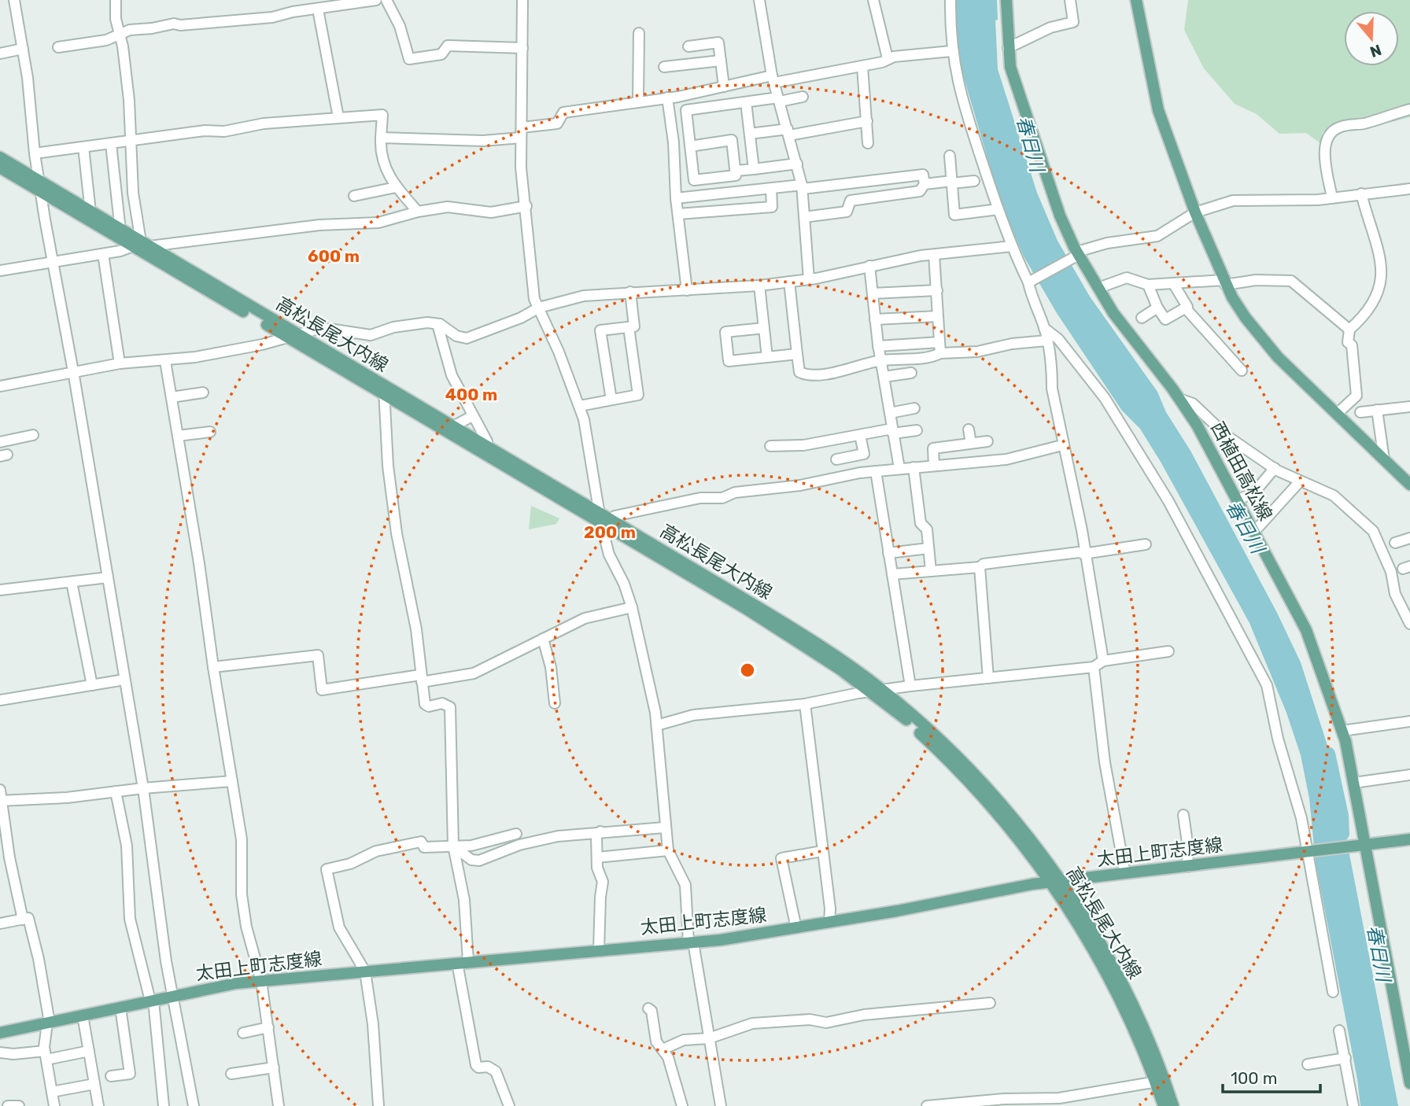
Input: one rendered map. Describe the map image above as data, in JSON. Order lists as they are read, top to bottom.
{
  "streets": {
    "main road": ["高松長尾大内線", "西植田高松線", "太田上町志度線"]
  },
  "crossings": [
    ["高松長尾大内線", "太田上町志度線"],
    ["西植田高松線", "太田上町志度線"]
  ],
  "water": ["春日川"],
  "scale_bar": "100 m",
  "north": "bottom",
  "rings": ["600 m", "400 m", "200 m"]
}
